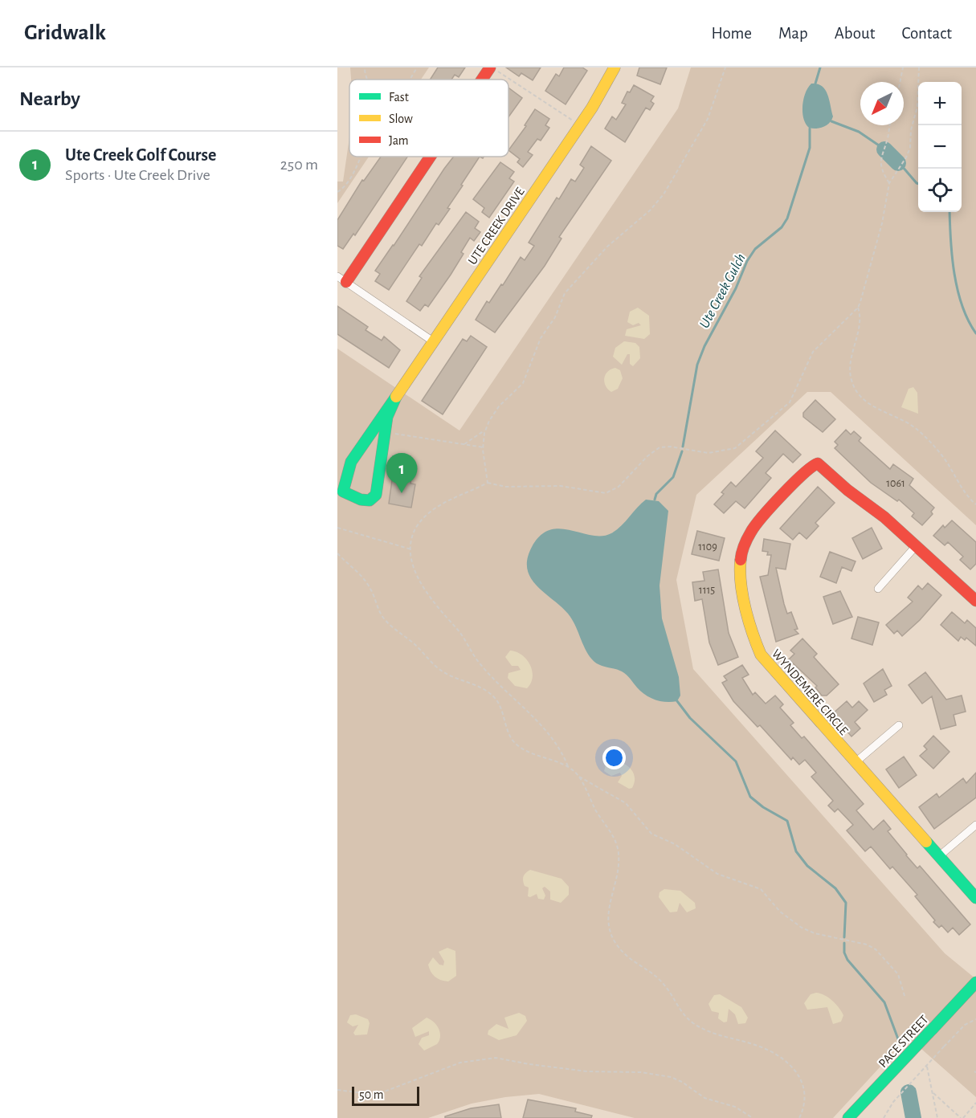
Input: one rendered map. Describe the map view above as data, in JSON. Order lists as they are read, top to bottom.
{
  "streets": {
    "street": ["UTE CREEK DRIVE", "WYNDEMERE CIRCLE", "PACE STREET"]
  },
  "water": ["Ute Creek Gulch"],
  "house_numbers": ["1061", "1109", "1115"],
  "legend": ["Fast", "Slow", "Jam"],
  "scale_bar": "50 m",
  "north": "bottom left",
  "page": {
    "header": "Gridwalk",
    "nav": [
      "Home",
      "Map",
      "About",
      "Contact"
    ],
    "heading": "Nearby",
    "map_buttons": ["+", "−"],
    "list": [
      {
        "mark": "1",
        "name": "Ute Creek Golf Course",
        "note": "Sports · Ute Creek Drive",
        "value": "250 m"
      }
    ],
    "pins": "1",
    "scale": "50 m"
  }
}
